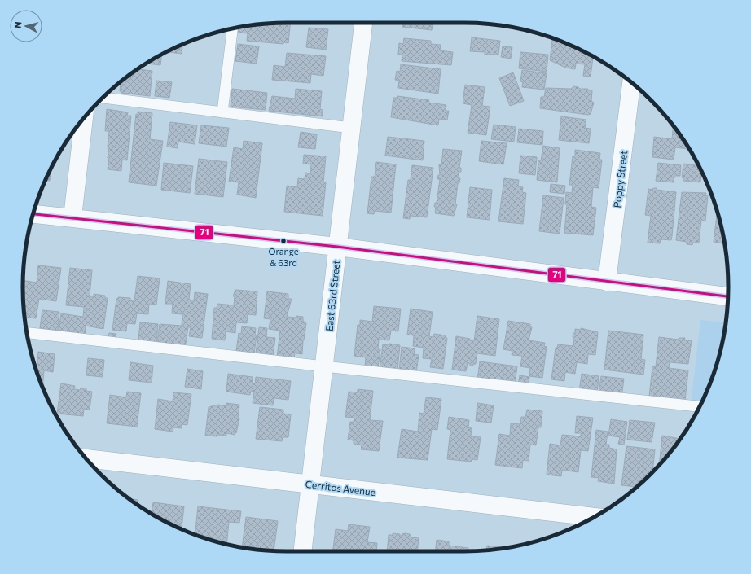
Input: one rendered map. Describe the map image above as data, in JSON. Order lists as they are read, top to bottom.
{
  "streets": {
    "street": ["Poppy Street", "East 63rd Street", "Cerritos Avenue"]
  },
  "crossings": [
    ["East 63rd Street", "Cerritos Avenue"]
  ],
  "places": ["Orange & 63rd"],
  "lines": ["transit line 71"],
  "north": "left"
}
